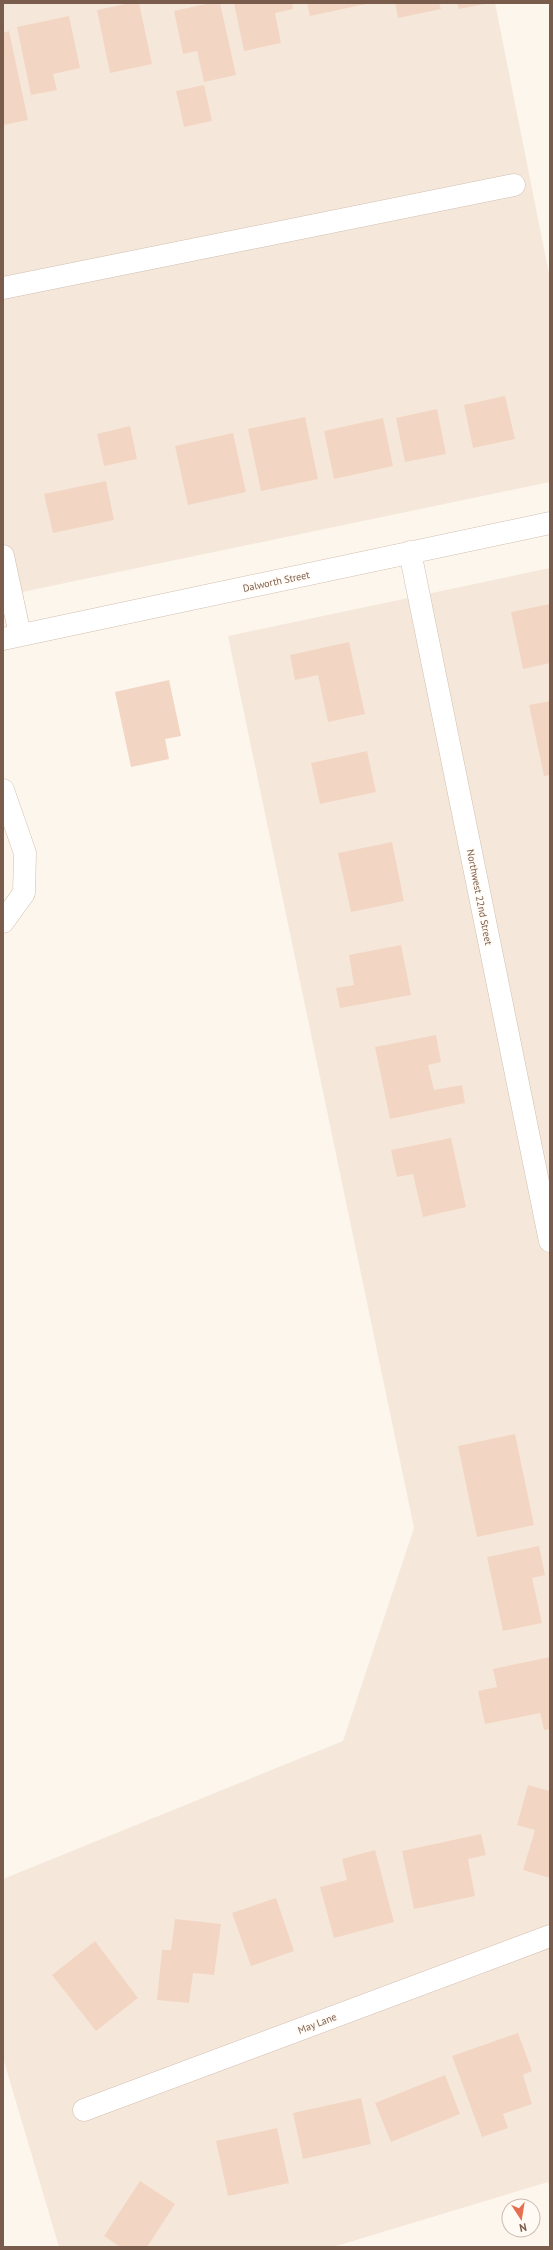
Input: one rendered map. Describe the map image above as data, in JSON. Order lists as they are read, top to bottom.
{
  "streets": {
    "street": ["Dalworth Street", "Northwest 22nd Street", "May Lane"]
  },
  "crossings": [
    ["Dalworth Street", "Northwest 22nd Street"]
  ],
  "north": "bottom"
}
